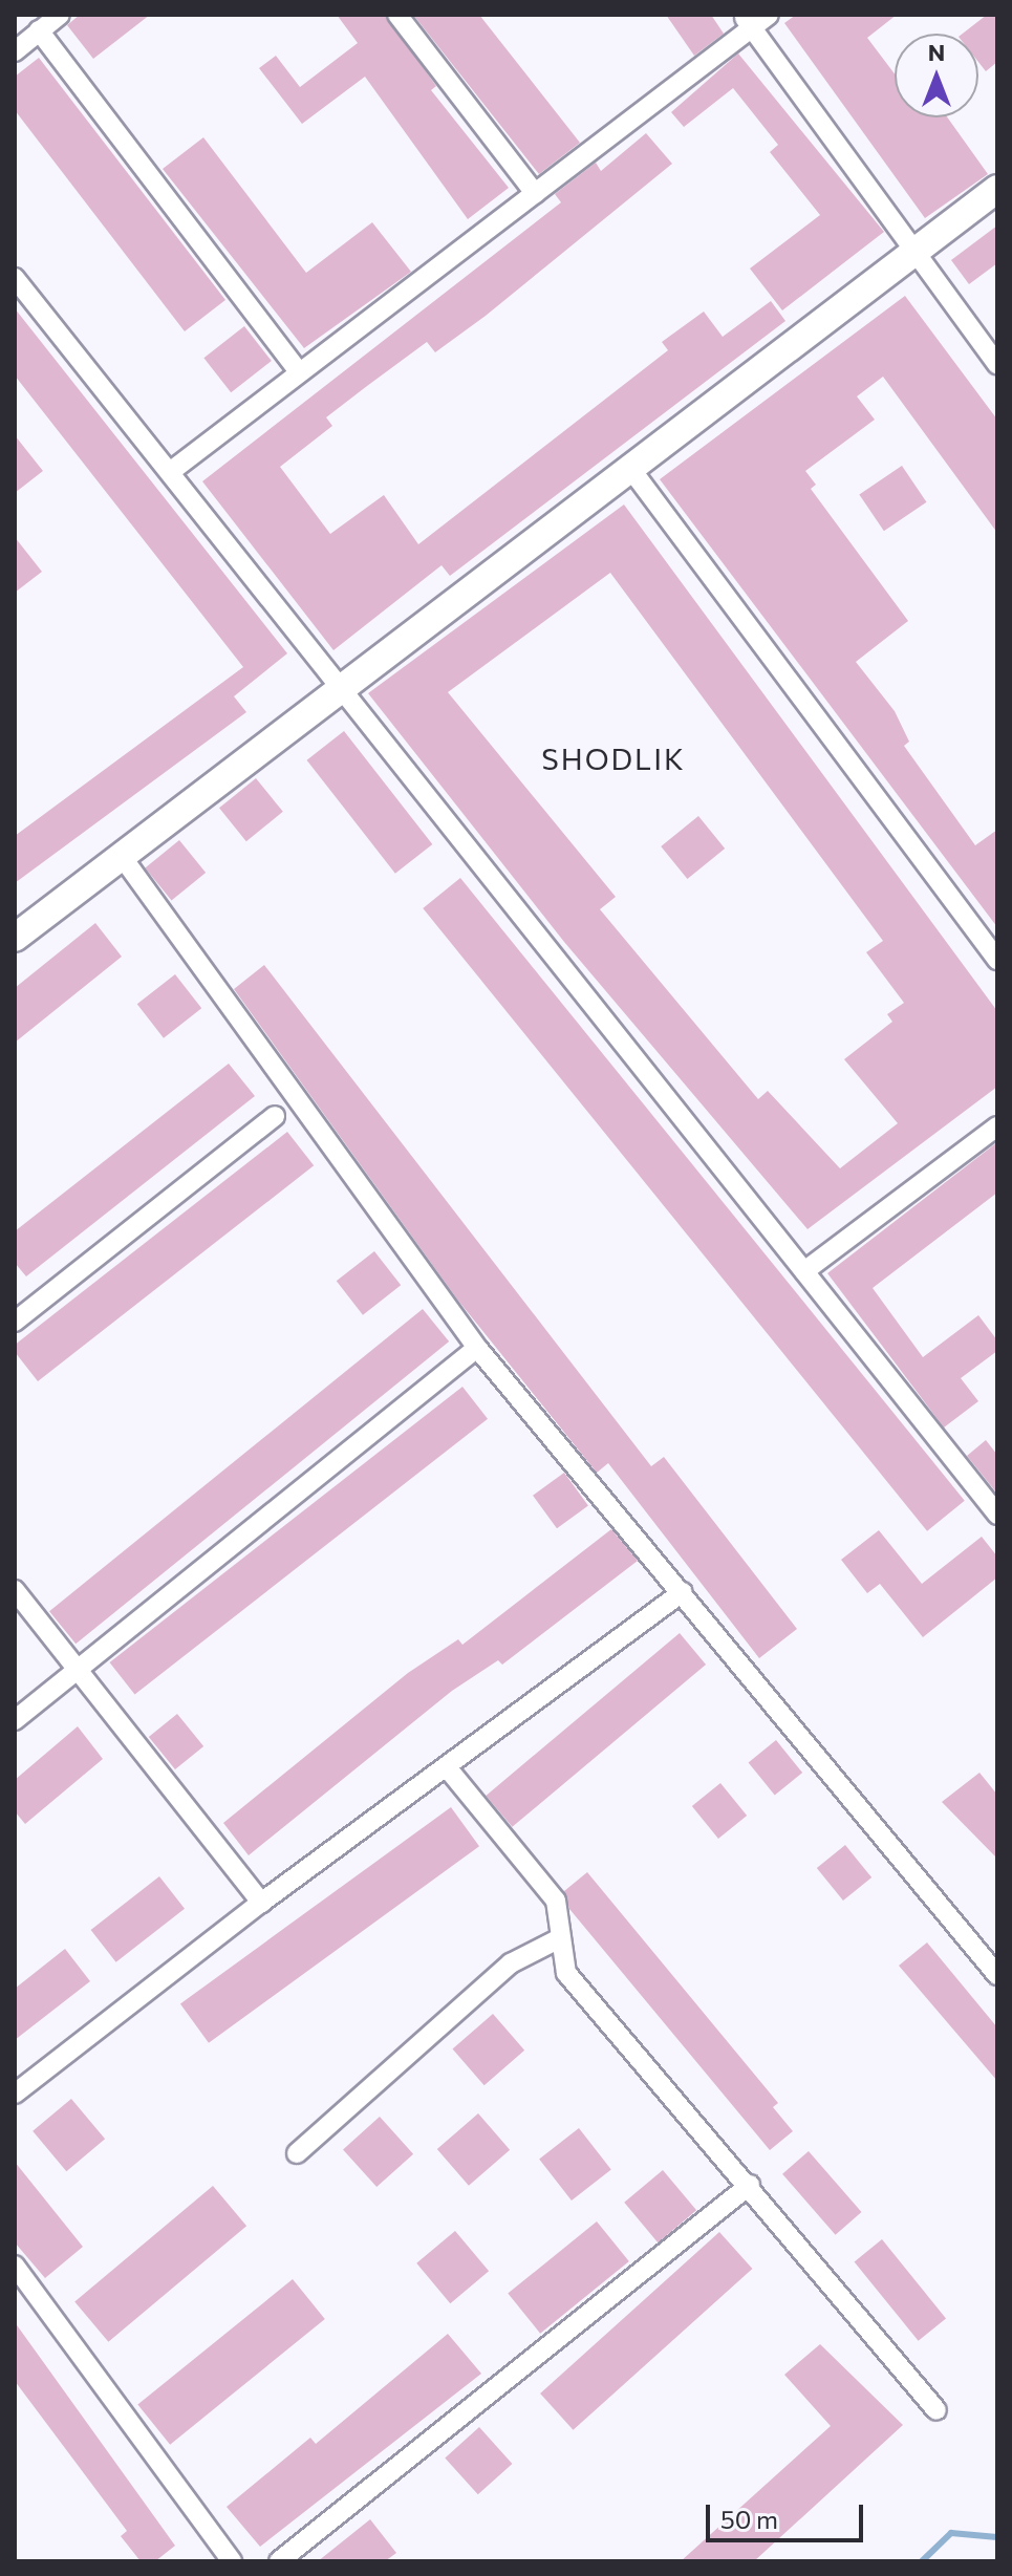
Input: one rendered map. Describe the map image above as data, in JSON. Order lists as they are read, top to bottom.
{
  "districts": ["SHODLIK"],
  "scale_bar": "50 m",
  "north": "top"
}
